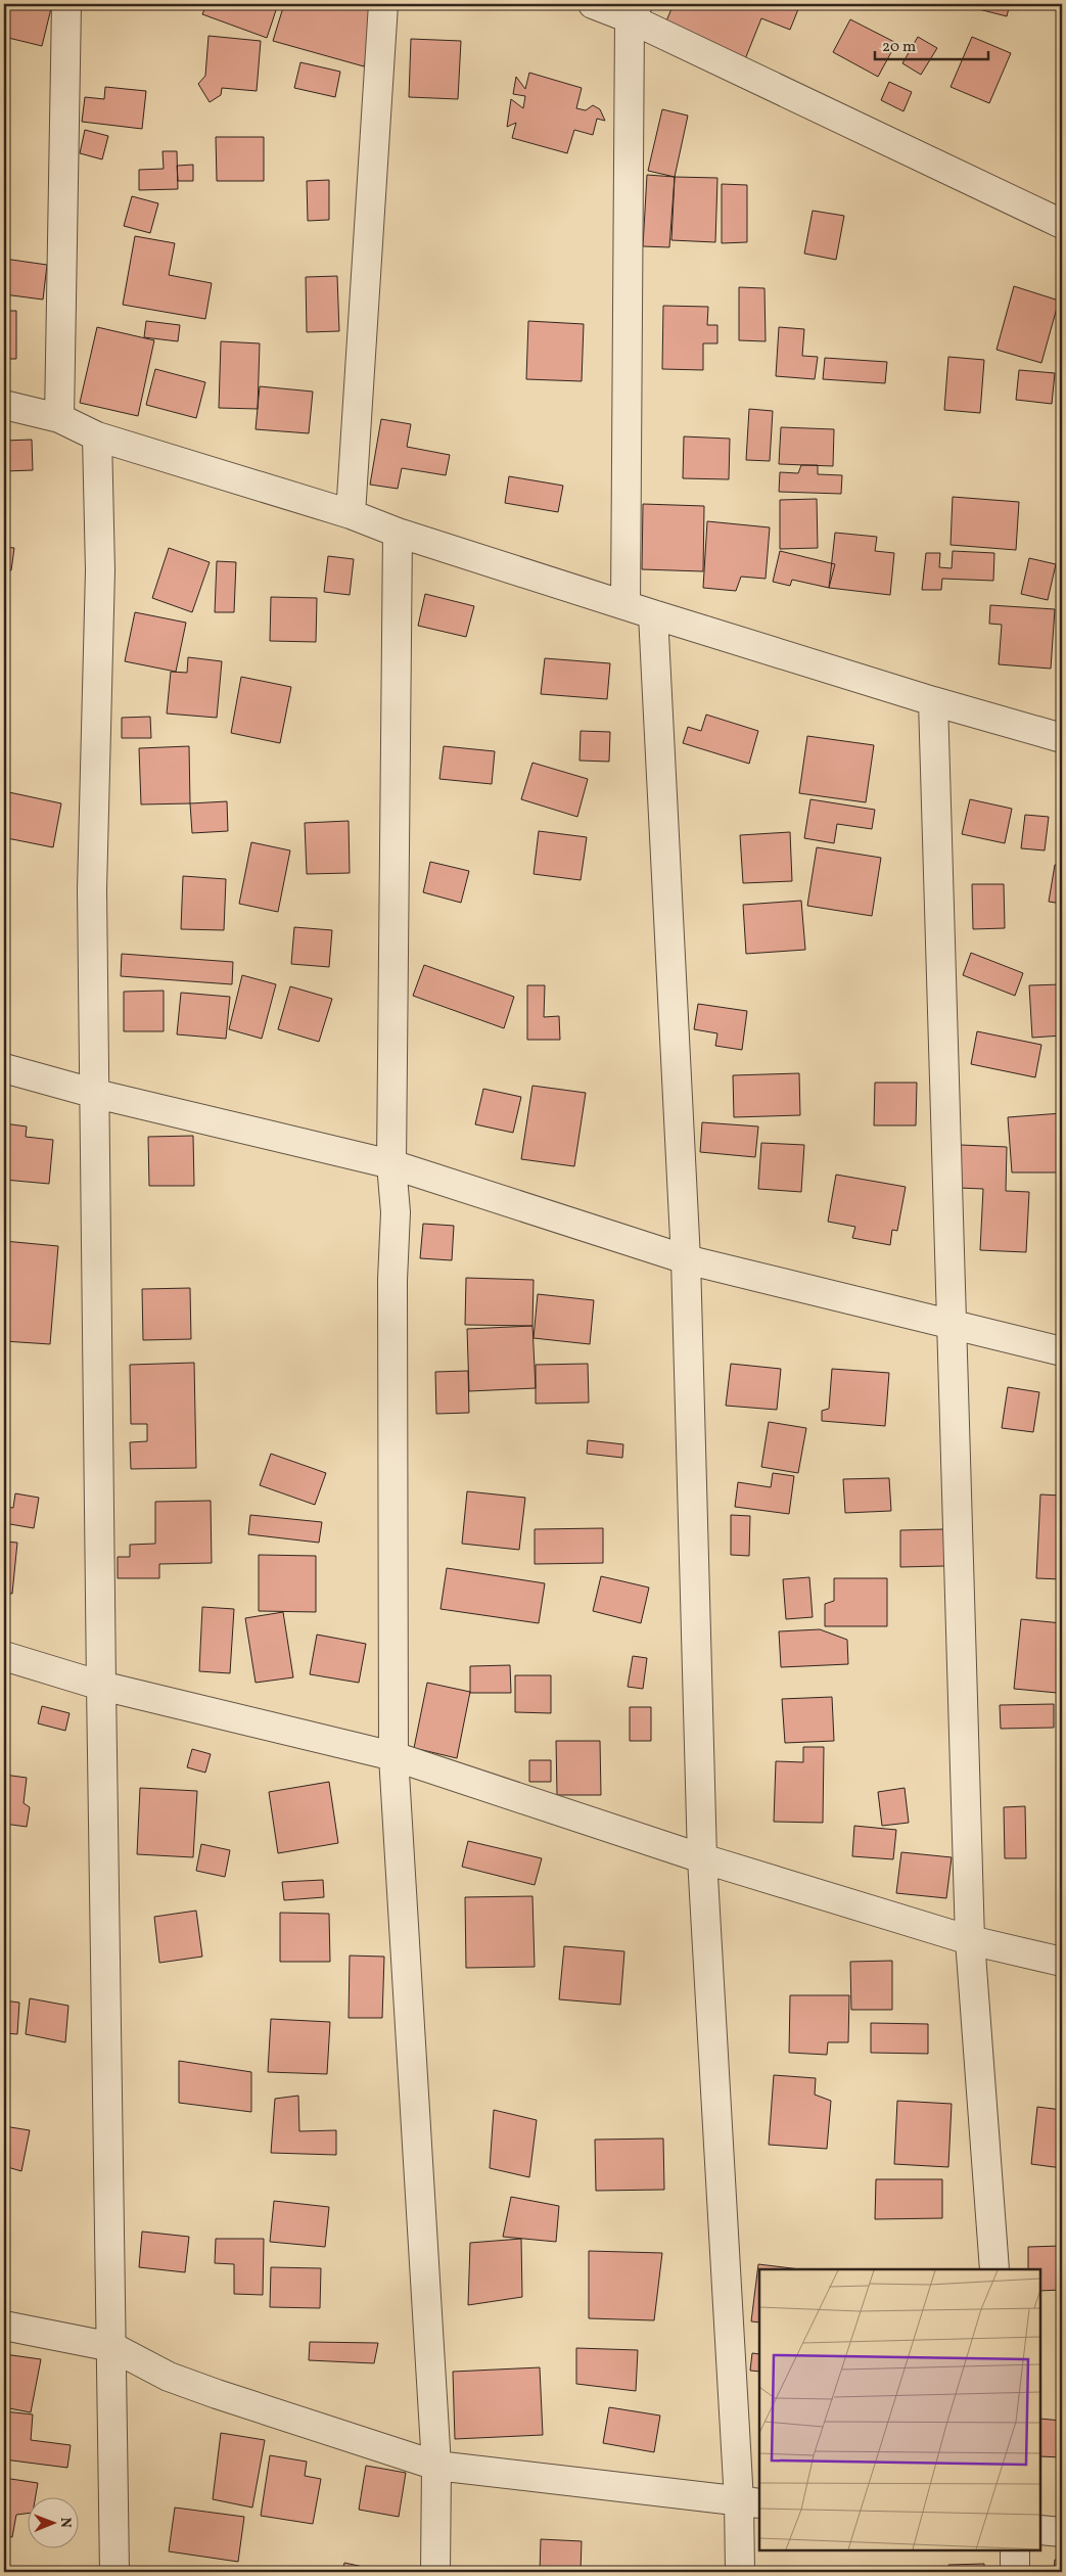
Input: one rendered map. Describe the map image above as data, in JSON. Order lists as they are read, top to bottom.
{
  "scale_bar": "20 m",
  "north": "right"
}
